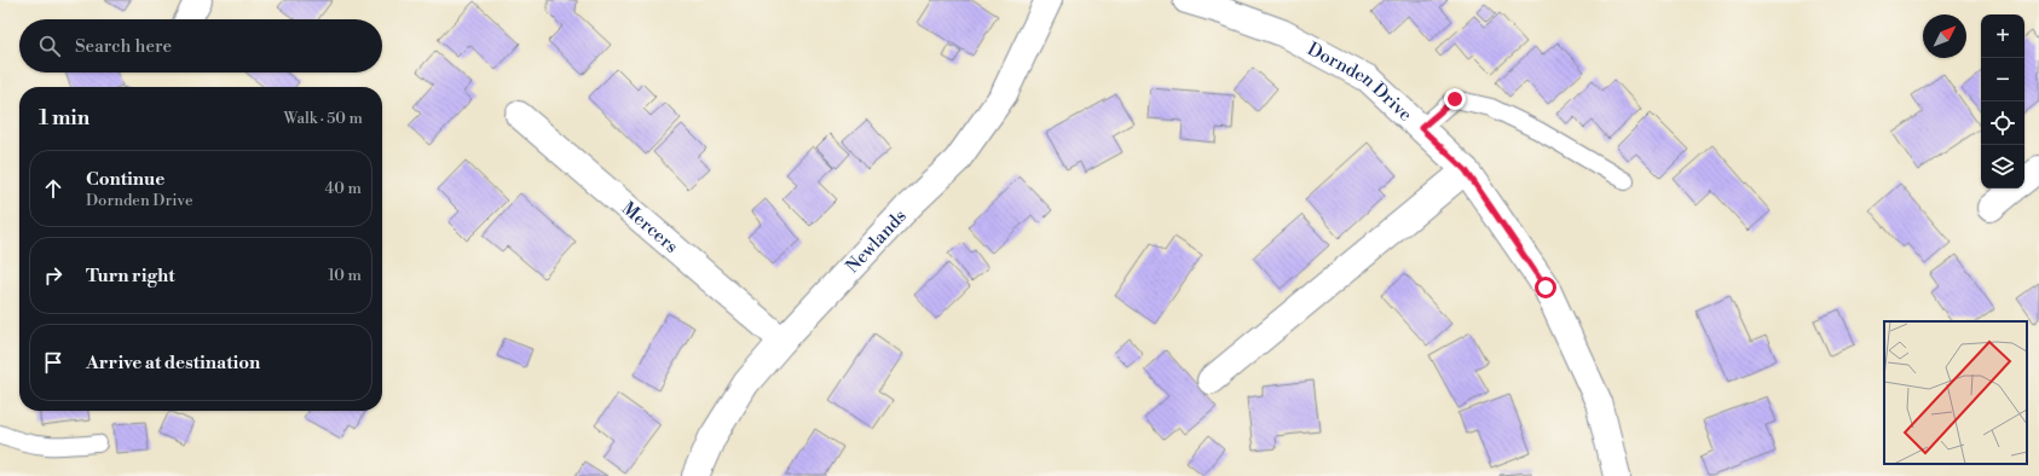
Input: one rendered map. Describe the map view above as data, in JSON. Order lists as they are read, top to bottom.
{
  "streets": {
    "street": ["Dornden Drive", "Mercers", "Newlands"]
  },
  "crossings": [
    ["Mercers", "Newlands"]
  ],
  "north": "top right",
  "page": {
    "map_buttons": ["+", "−"],
    "search": "Search here",
    "heading": ["1 min", "Walk · 50 m"],
    "list": [
      ["Continue", "Dornden Drive", "40 m"],
      ["Turn right", "10 m"],
      "Arrive at destination"
    ]
  }
}
